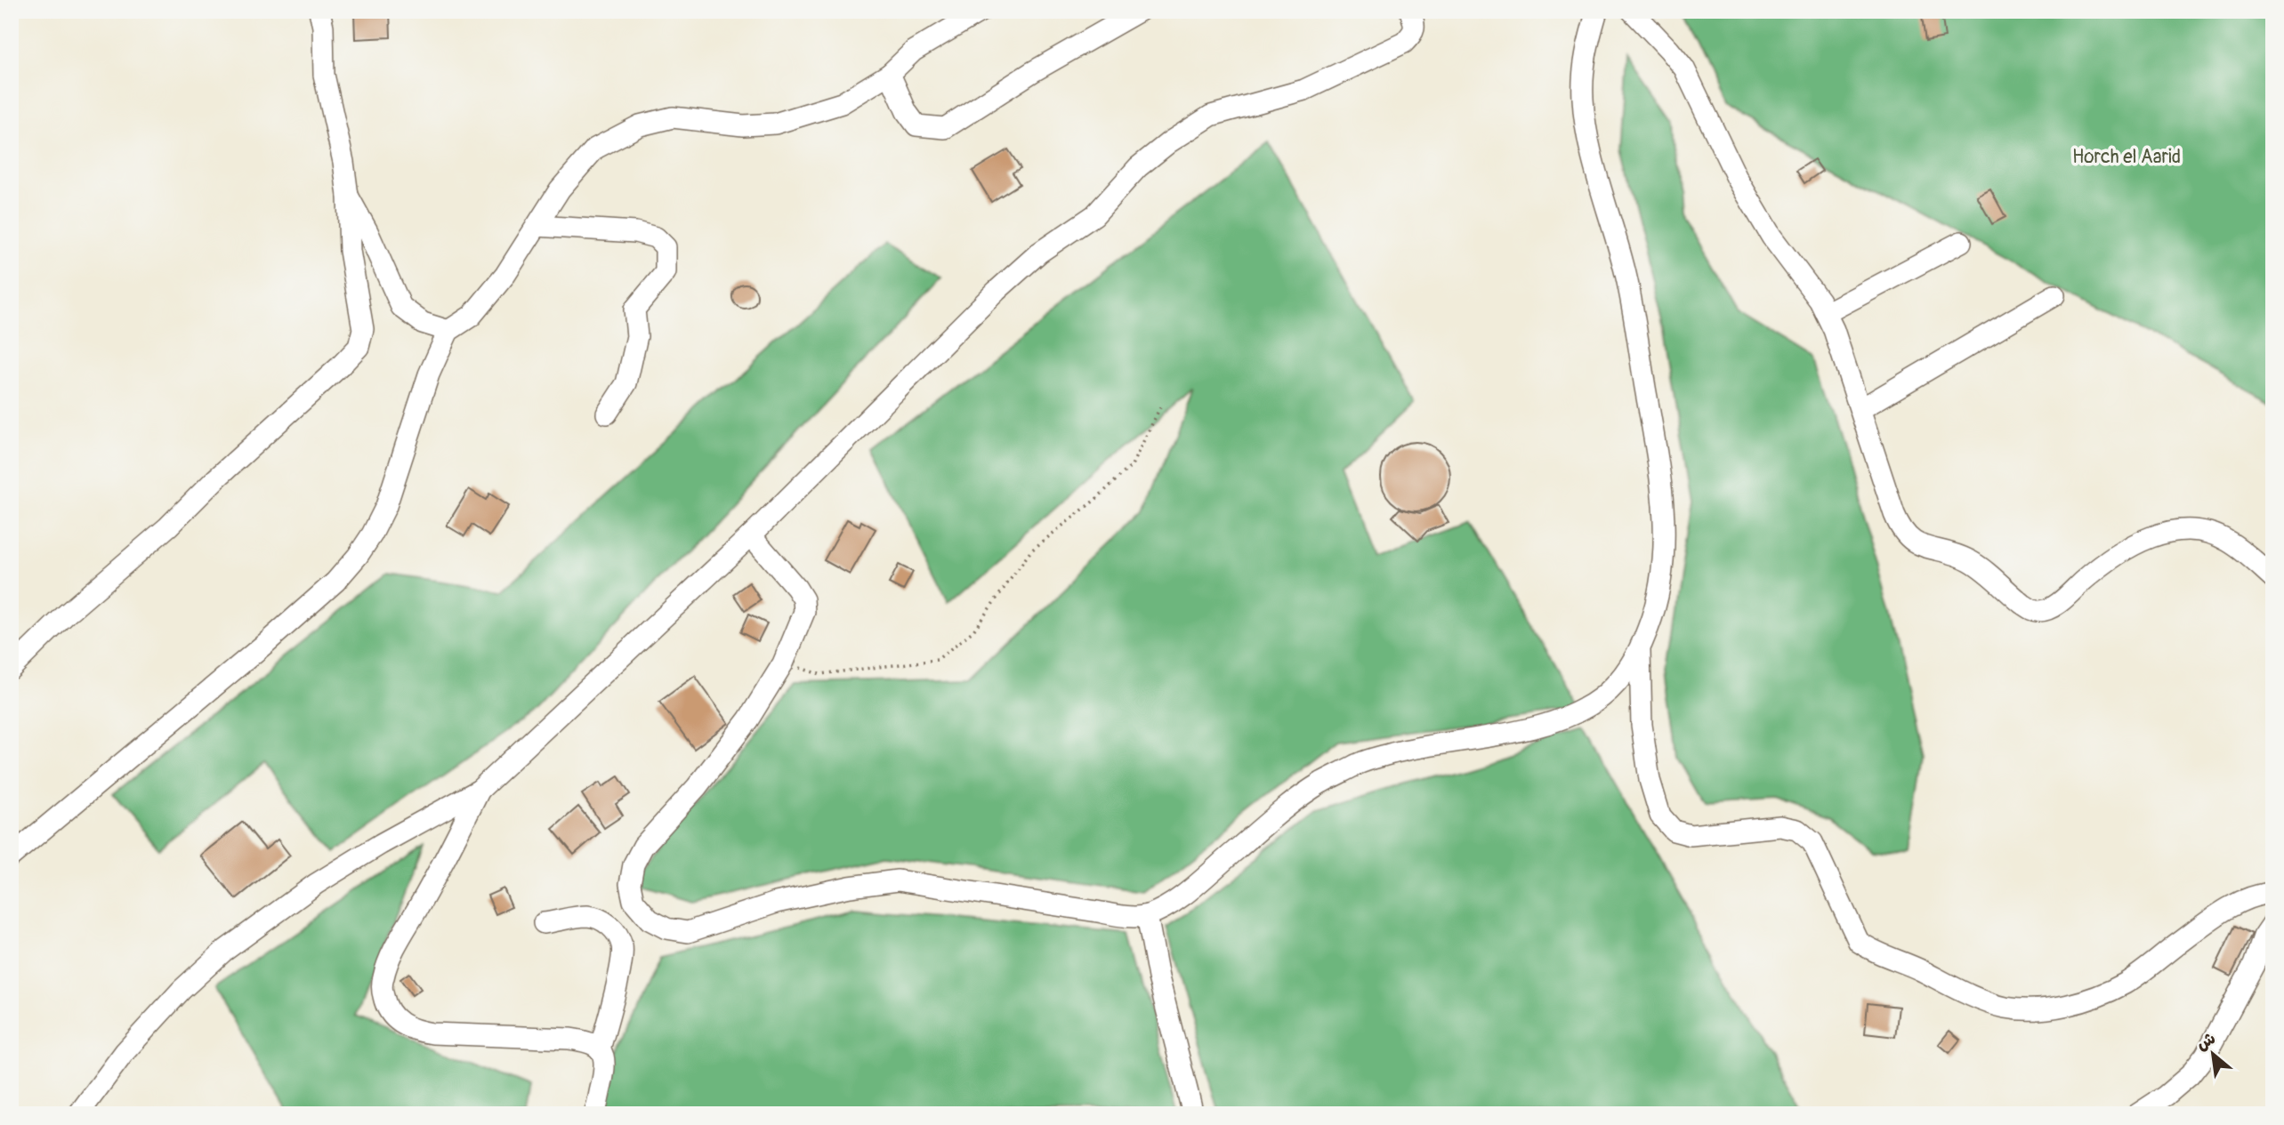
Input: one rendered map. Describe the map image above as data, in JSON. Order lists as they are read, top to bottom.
{
  "parks": ["Horch el Aarid"],
  "north": "top left"
}
